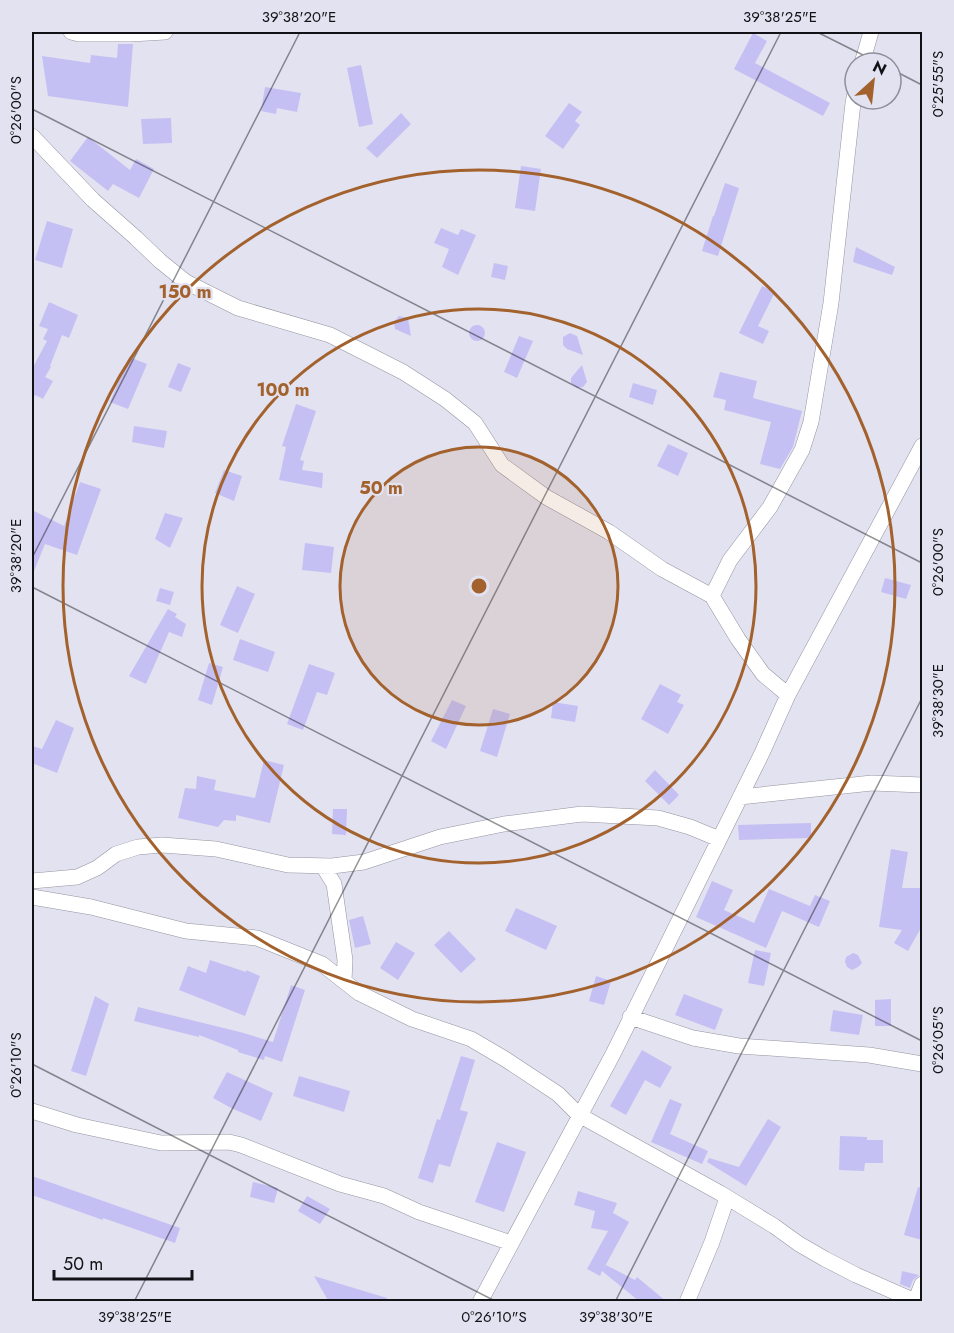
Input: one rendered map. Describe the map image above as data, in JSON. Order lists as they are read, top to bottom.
{
  "scale_bar": "50 m",
  "north": "top right",
  "coordinates": [
    "39°38'20\"E",
    "39°38'25\"E",
    "0°25'55\"S",
    "0°26'00\"S",
    "39°38'30\"E",
    "0°26'05\"S",
    "0°26'10\"S"
  ],
  "rings": ["150 m", "100 m", "50 m"]
}
